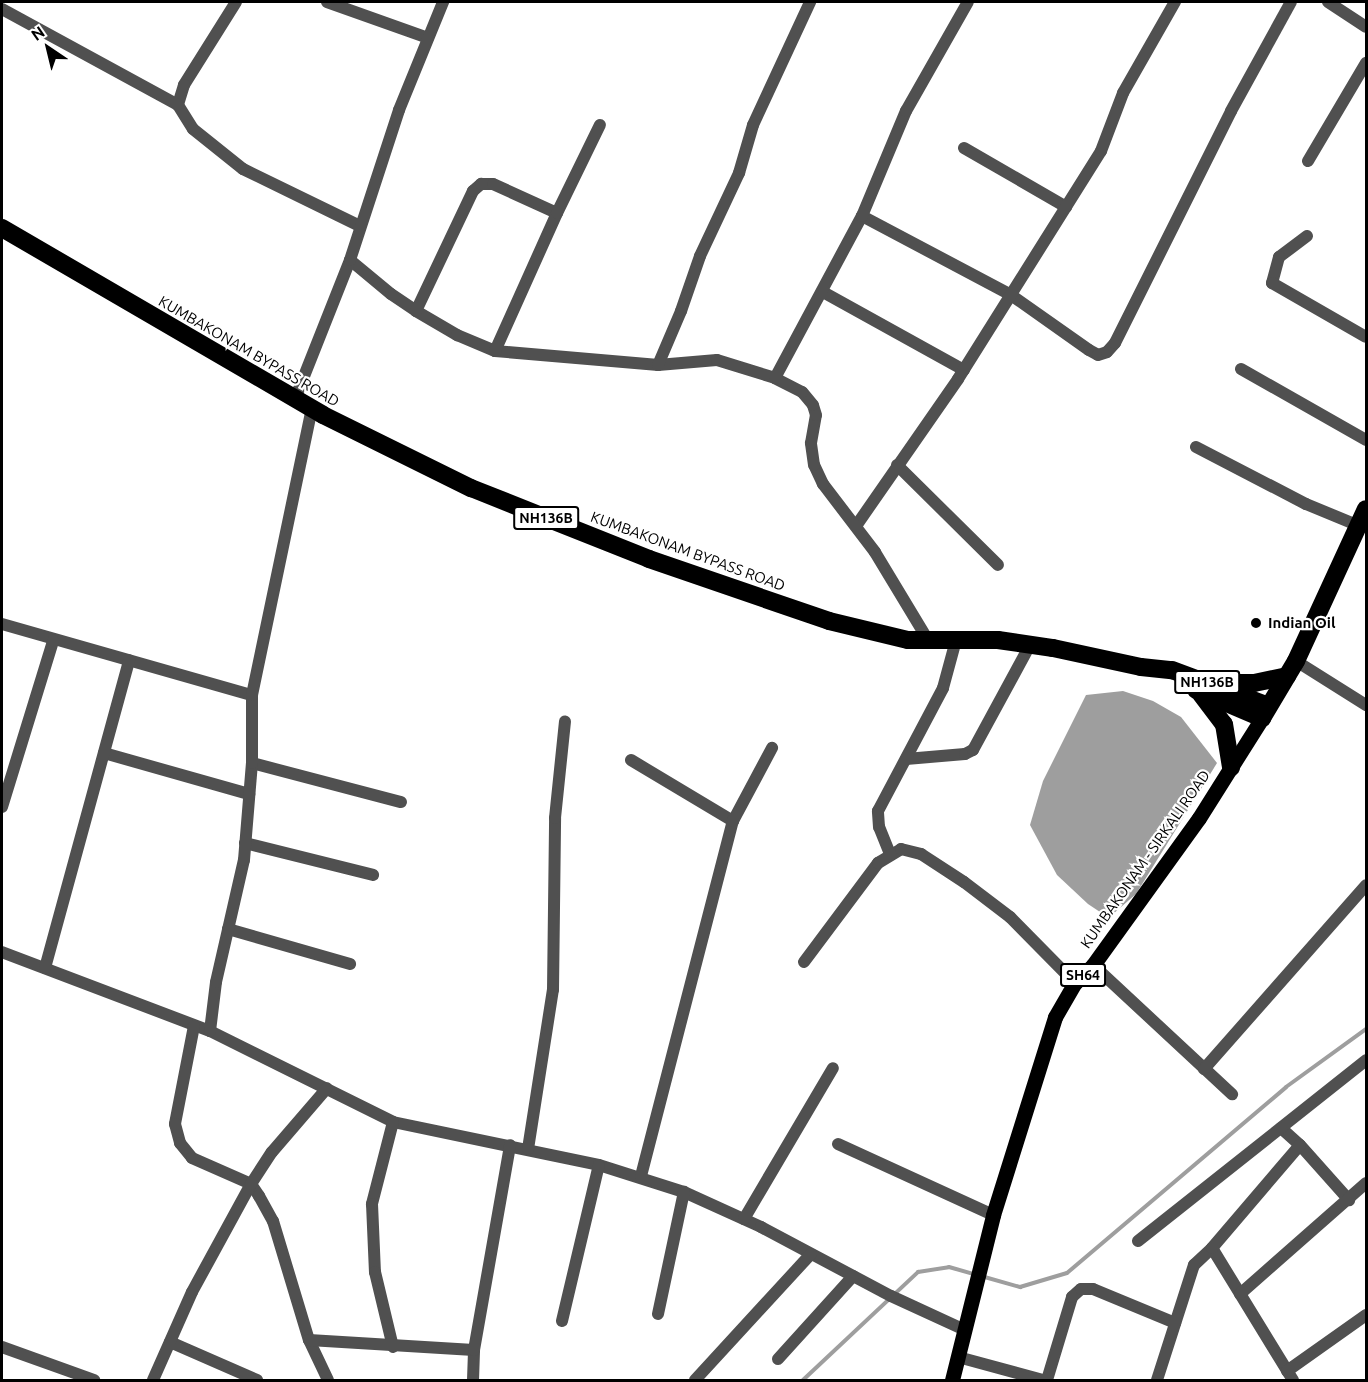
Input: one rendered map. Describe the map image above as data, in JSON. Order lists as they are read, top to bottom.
{
  "streets": {
    "highway": ["KUMBAKONAM BYPASS ROAD", "NH136B", "KUMBAKONAM - SIRKALI ROAD"],
    "main road": ["SH64"]
  },
  "crossings": [
    ["KUMBAKONAM BYPASS ROAD", "KUMBAKONAM - SIRKALI ROAD"]
  ],
  "places": ["Indian Oil"],
  "north": "top left"
}
